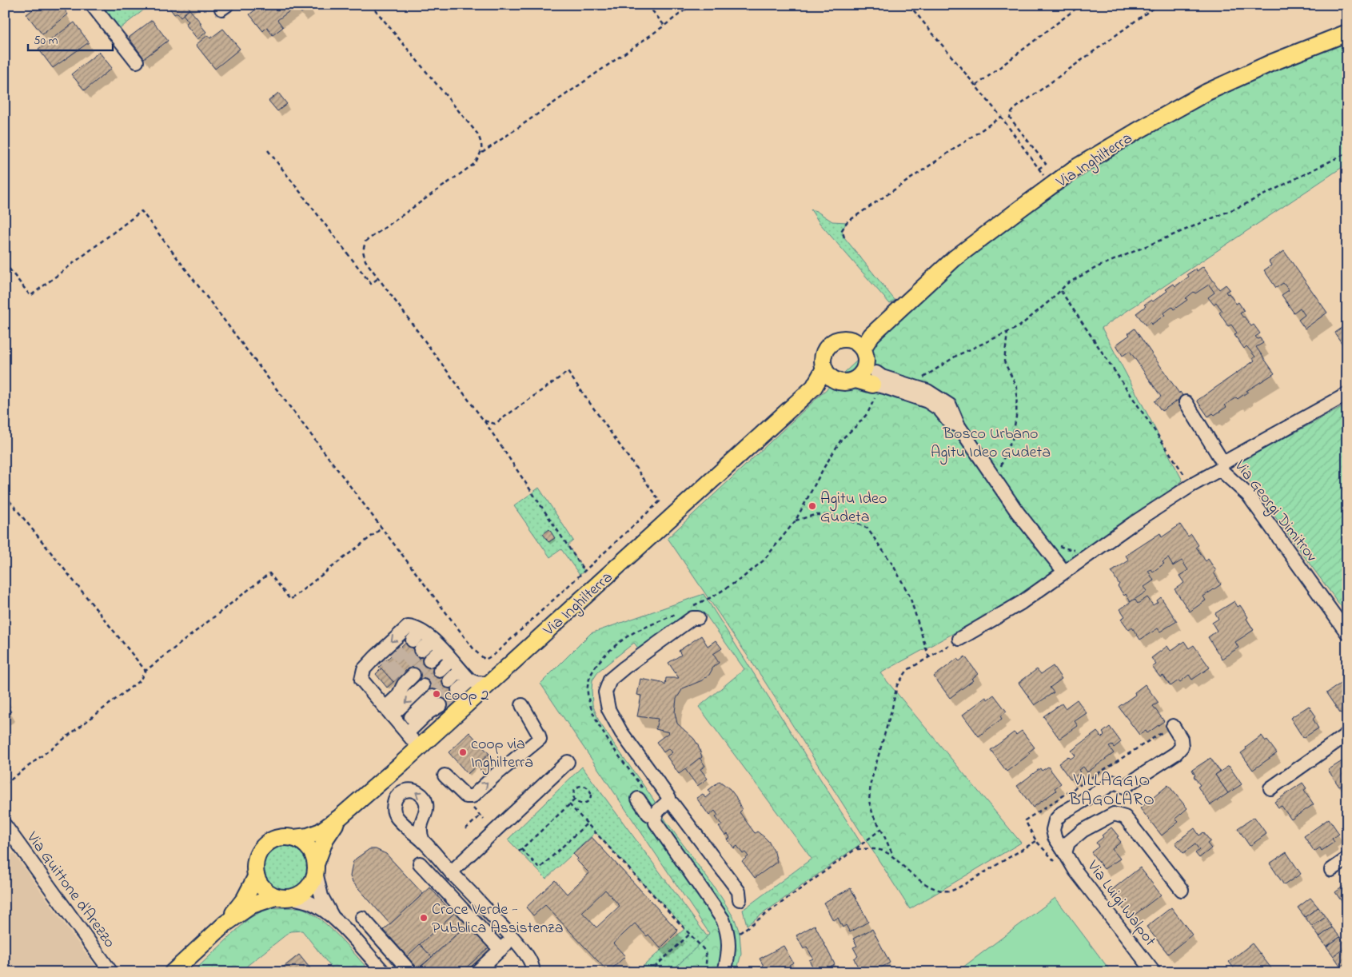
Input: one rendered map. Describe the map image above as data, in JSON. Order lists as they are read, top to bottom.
{
  "streets": {
    "main road": ["Via Inghilterra"],
    "street": ["Via Georgi Dimitrov", "Via Guittone d'Arezzo", "Via Luigi Walpot"]
  },
  "districts": ["VILLAGGIO BAGOLARO"],
  "parks": ["Bosco Urbano Agitu Ideo Gudeta"],
  "places": [
    "Agitu Ideo Gudeta",
    "coop 2",
    "coop via Inghilterra",
    "Croce Verde - Pubblica Assistenza"
  ],
  "scale_bar": "50 m"
}
